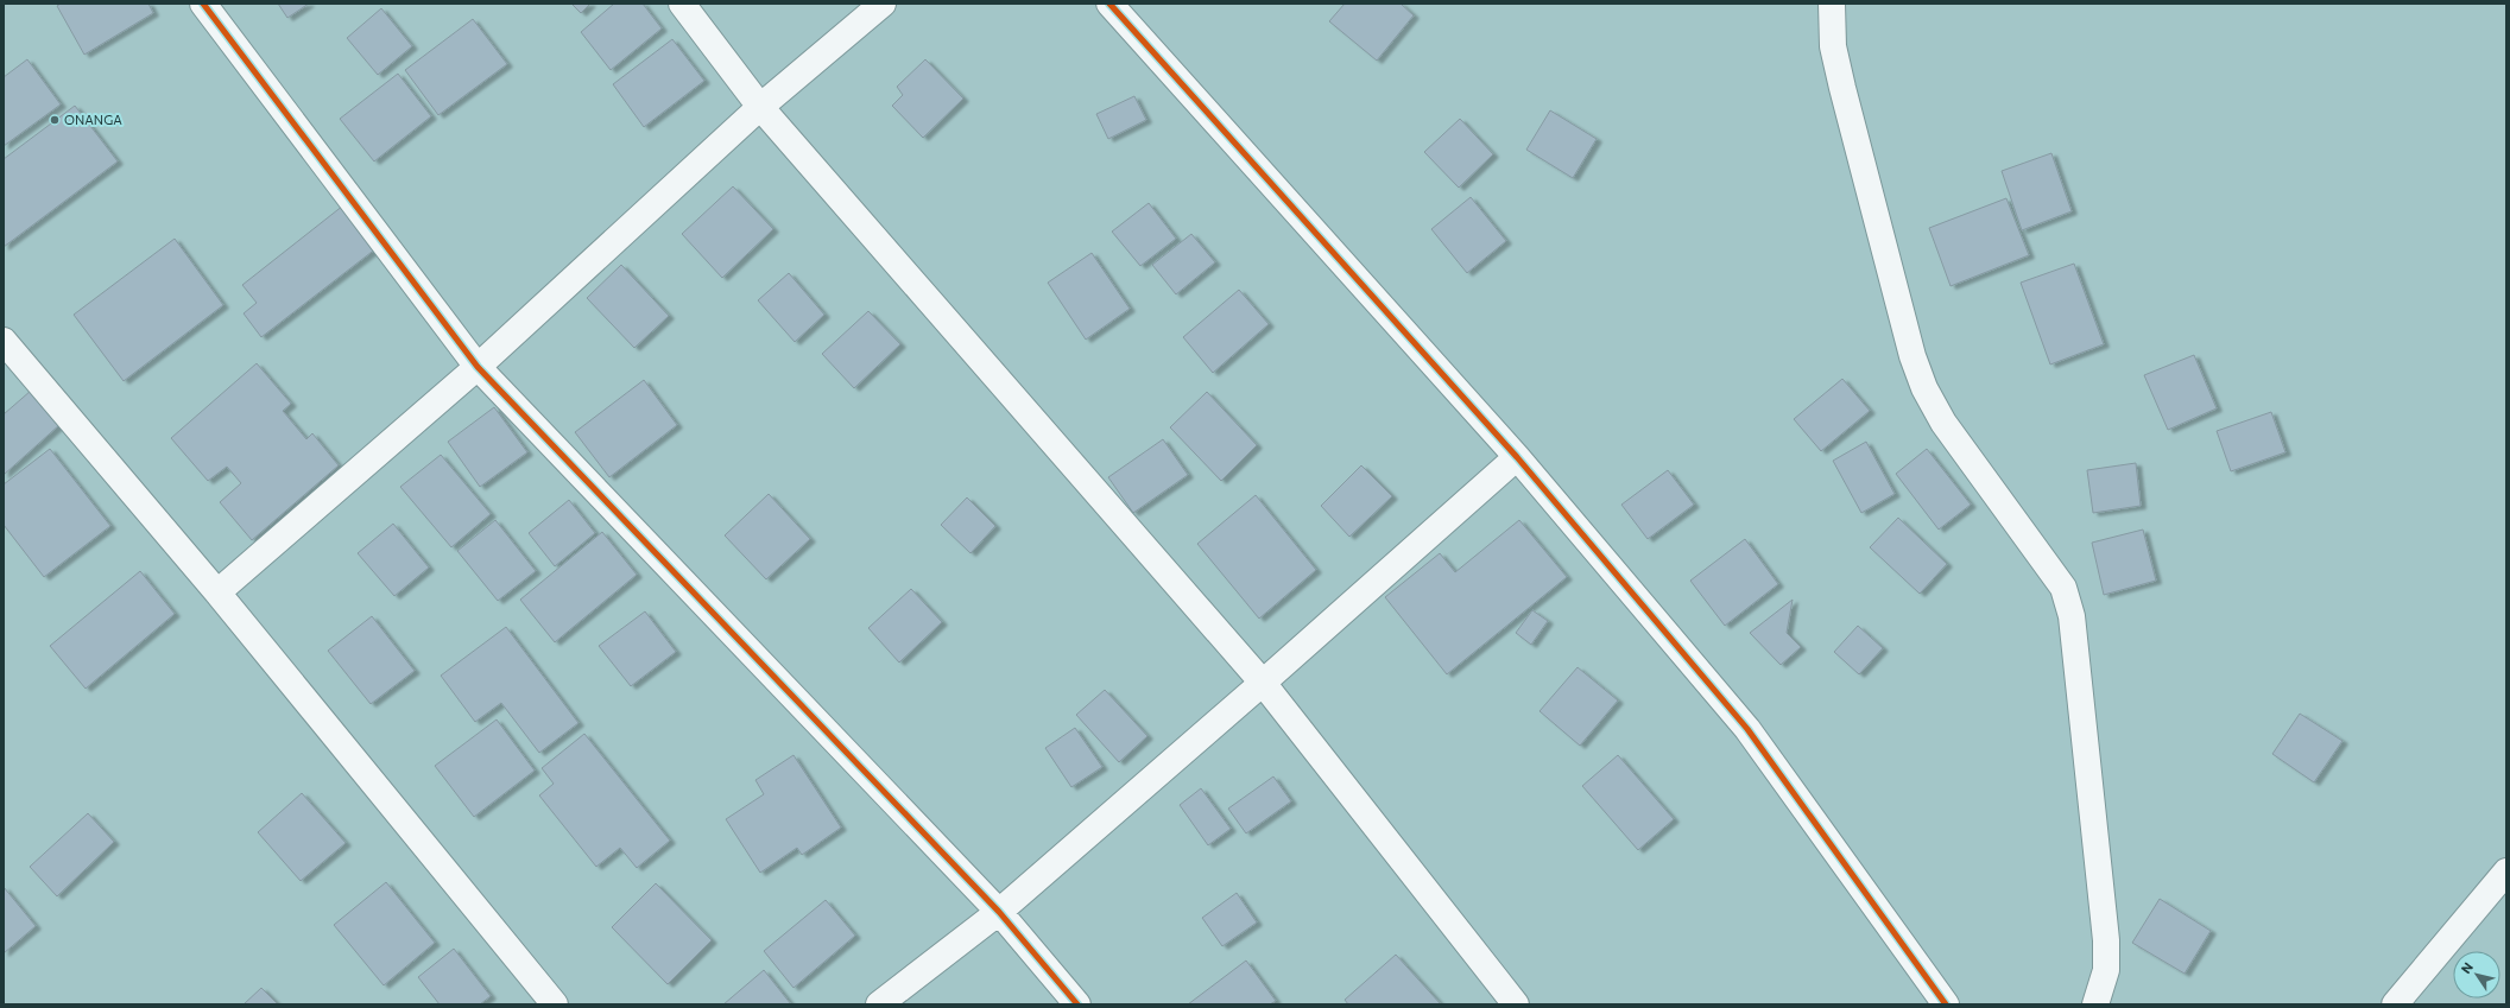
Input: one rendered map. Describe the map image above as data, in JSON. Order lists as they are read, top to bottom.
{
  "places": ["ONANGA"],
  "north": "top left"
}
